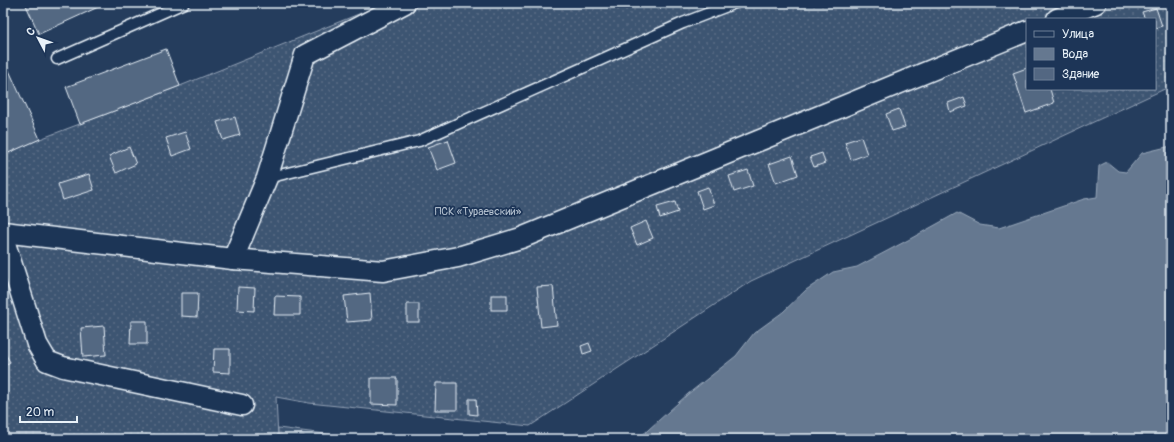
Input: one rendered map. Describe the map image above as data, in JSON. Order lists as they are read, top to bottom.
{
  "parks": ["ПСК «Тураевский»"],
  "legend": ["Улица", "Вода", "Здание"],
  "scale_bar": "20 m",
  "north": "top left"
}
